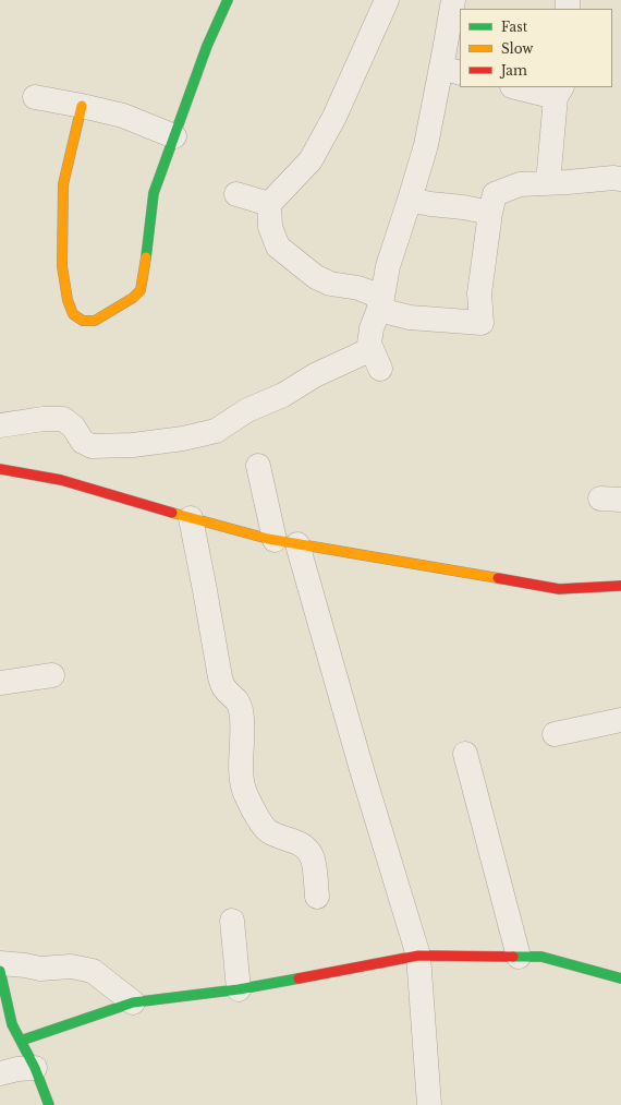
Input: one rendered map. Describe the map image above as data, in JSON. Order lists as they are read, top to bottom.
{
  "legend": ["Fast", "Slow", "Jam"]
}
